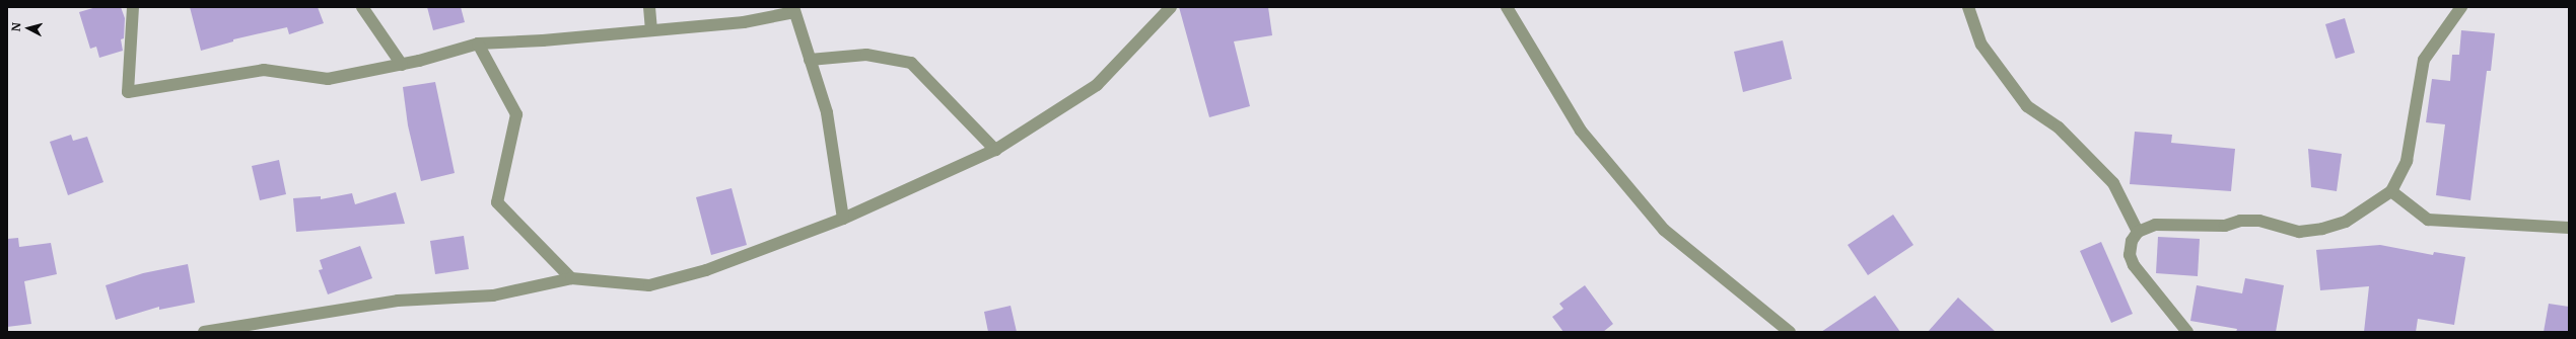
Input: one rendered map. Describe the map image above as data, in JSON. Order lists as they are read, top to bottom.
{
  "north": "left"
}
